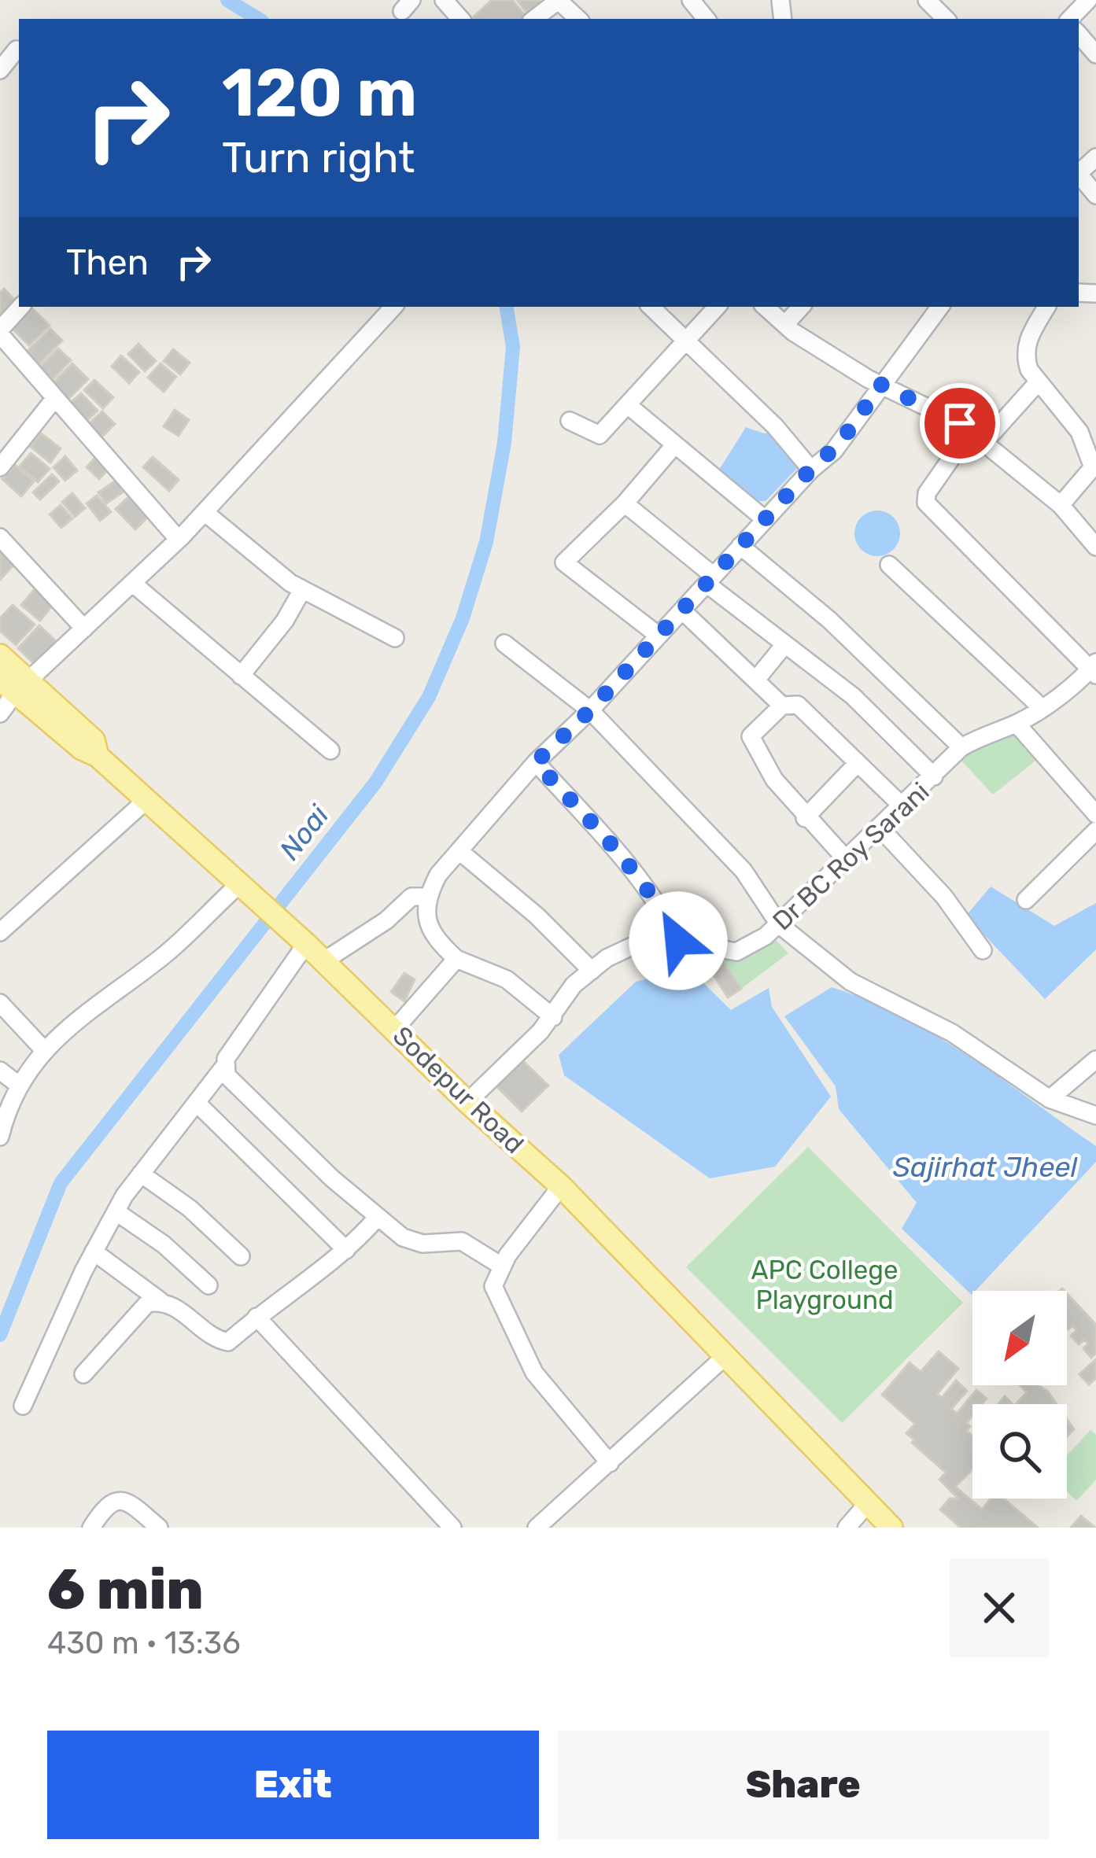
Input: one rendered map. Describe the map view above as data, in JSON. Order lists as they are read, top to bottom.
{
  "streets": {
    "main road": ["Sodepur Road"],
    "street": ["Dr BC Roy Sarani"]
  },
  "crossings": [
    ["Dr BC Roy Sarani", "Sodepur Road"]
  ],
  "water": ["Noai", "Sajirhat Jheel"],
  "parks": ["APC College Playground"],
  "north": "bottom left",
  "page": {
    "turn": ["120 m", "Turn right"],
    "then": "Then",
    "heading": ["6 min", "430 m · 13:36"],
    "buttons": ["Exit", "Share"]
  }
}
